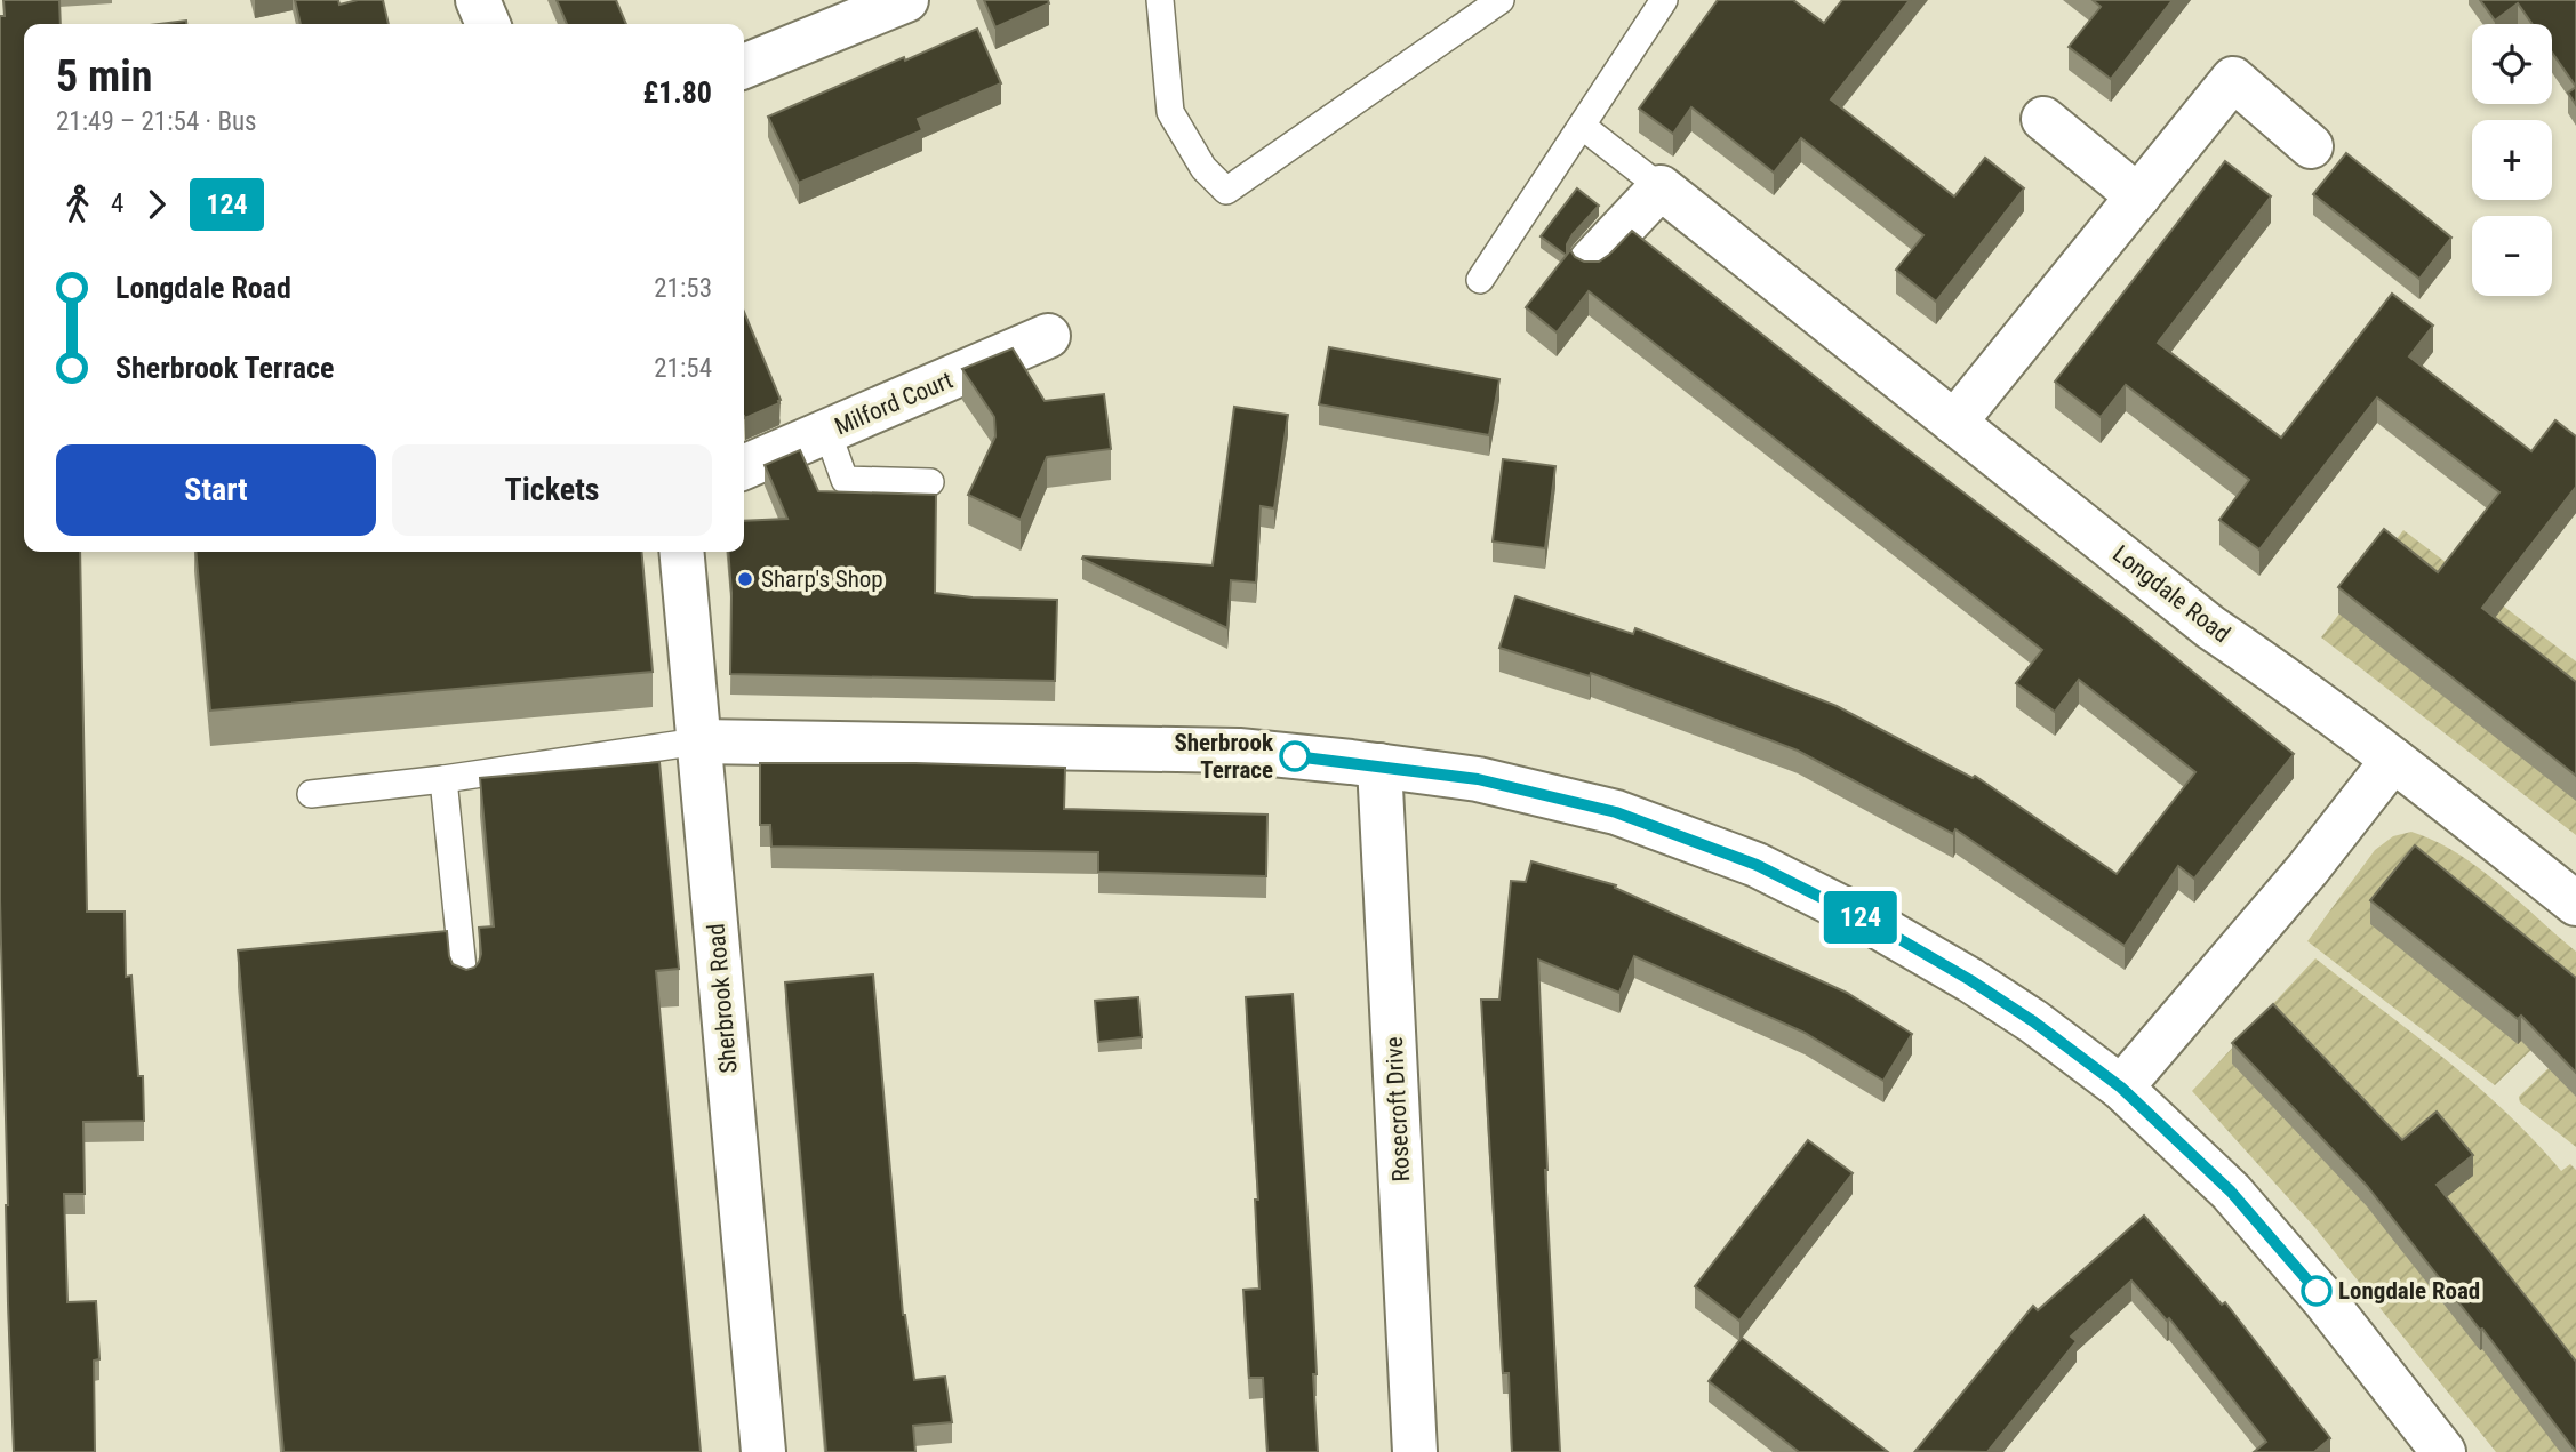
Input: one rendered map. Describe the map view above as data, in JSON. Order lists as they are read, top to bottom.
{
  "streets": {
    "street": [
      "Milford Court",
      "Longdale Road",
      "Sherbrook Road",
      "Rosecroft Drive"
    ]
  },
  "places": ["Sharp's Shop", "Sherbrook Terrace", "Longdale Road"],
  "lines": ["bus line 124"],
  "page": {
    "on_map": "124",
    "map_buttons": ["+", "−"],
    "heading": ["5 min", "21:49 – 21:54 · Bus", "£1.80"],
    "legs": ["4", "124"],
    "list": [
      {
        "name": "Longdale Road",
        "value": "21:53"
      },
      {
        "name": "Sherbrook Terrace",
        "value": "21:54"
      }
    ],
    "buttons": ["Start", "Tickets"]
  }
}
